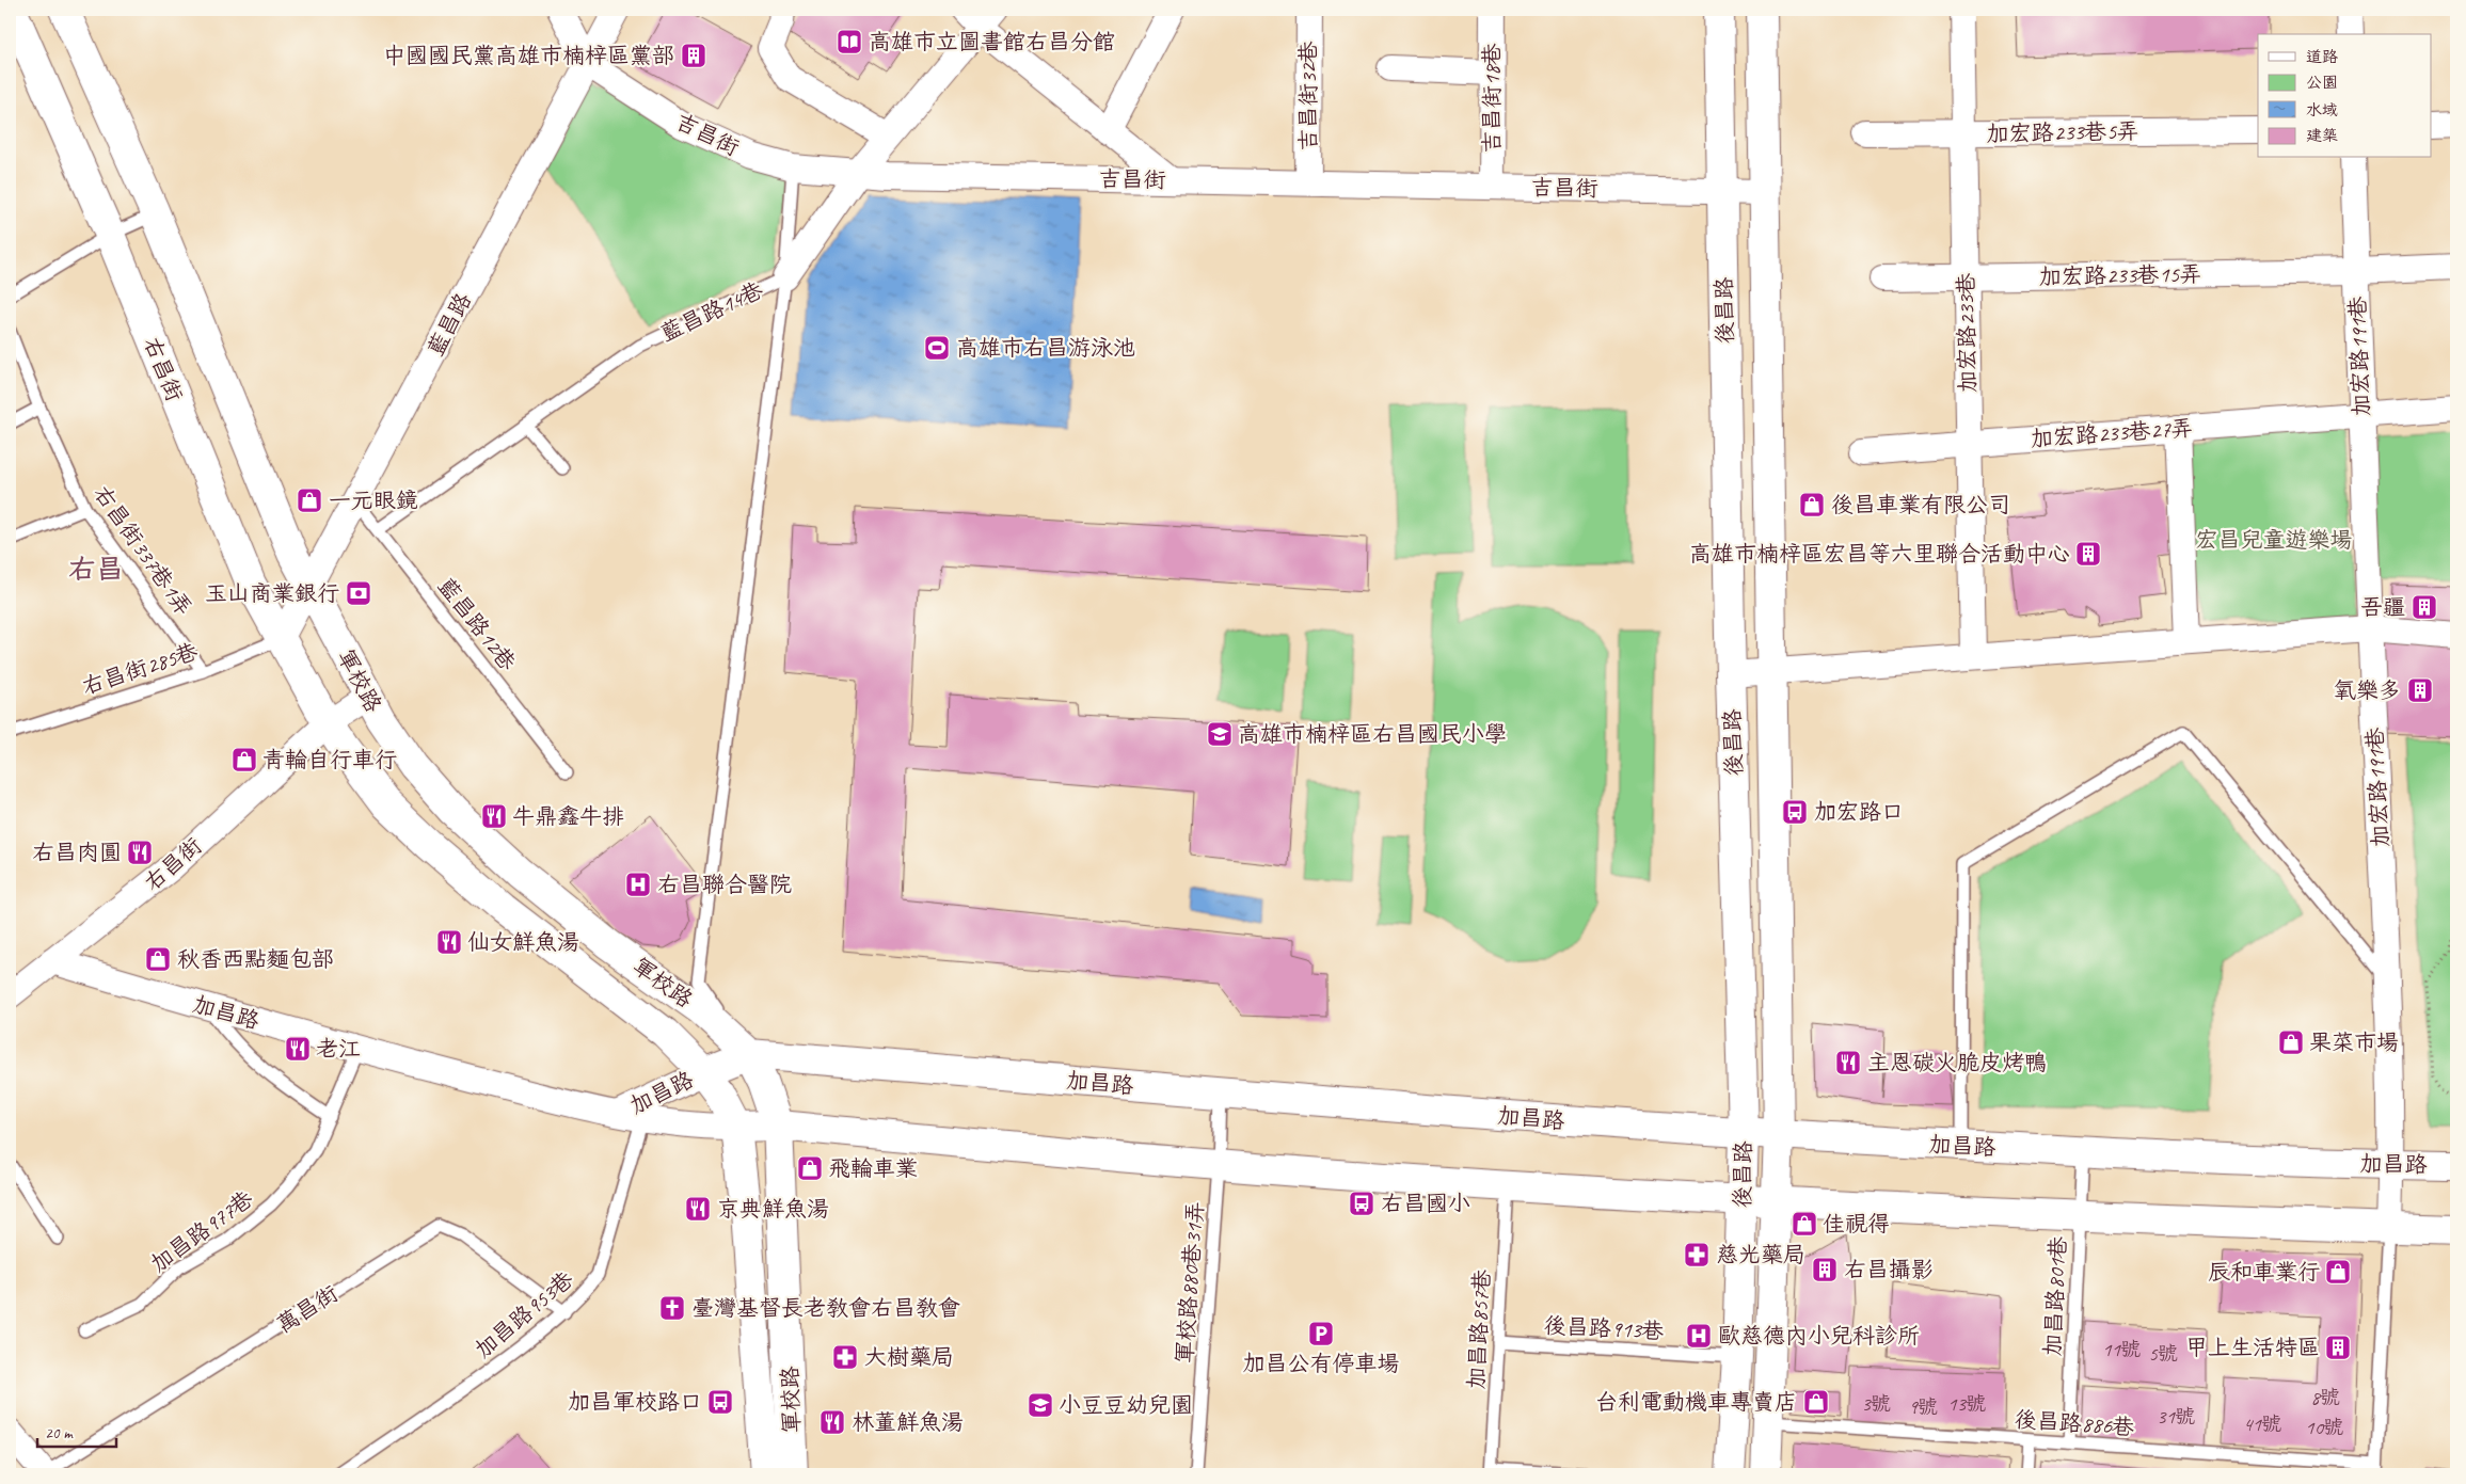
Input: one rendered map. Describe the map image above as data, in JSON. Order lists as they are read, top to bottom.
{
  "streets": {
    "street": [
      "吉昌街32巷",
      "吉昌街18巷",
      "加宏路233巷5弄",
      "吉昌街",
      "加宏路233巷15弄",
      "後昌路",
      "藍昌路14巷",
      "藍昌路",
      "加宏路233巷",
      "加宏路191巷",
      "右昌街",
      "加宏路233巷27弄",
      "軍校路",
      "加昌路",
      "萬昌街"
    ],
    "lane": [
      "右昌街337巷1弄",
      "藍昌路12巷",
      "右昌街285巷",
      "加昌路977巷",
      "軍校路880巷31弄",
      "加昌路801巷",
      "加昌路953巷",
      "後昌路913巷",
      "加昌路857巷",
      "後昌路886巷"
    ]
  },
  "crossings": [
    ["吉昌街32巷", "吉昌街"],
    ["吉昌街18巷", "吉昌街"],
    ["加宏路233巷5弄", "加宏路233巷"],
    ["吉昌街", "後昌路"],
    ["吉昌街", "藍昌路14巷"],
    ["吉昌街", "藍昌路"],
    ["加宏路233巷15弄", "加宏路233巷"],
    ["加宏路233巷15弄", "加宏路191巷"],
    ["後昌路", "加昌路"],
    ["後昌路", "後昌路913巷"],
    ["後昌路", "後昌路886巷"],
    ["藍昌路14巷", "藍昌路12巷"],
    ["藍昌路", "右昌街"],
    ["藍昌路", "藍昌路12巷"],
    ["藍昌路", "右昌街285巷"],
    ["藍昌路", "軍校路"],
    ["加宏路233巷", "加宏路233巷27弄"],
    ["加宏路191巷", "加宏路233巷27弄"],
    ["加宏路191巷", "加昌路"],
    ["右昌街", "右昌街285巷"],
    ["右昌街", "軍校路"],
    ["右昌街", "加昌路"],
    ["右昌街337巷1弄", "右昌街285巷"],
    ["軍校路", "加昌路"],
    ["加昌路", "加昌路977巷"],
    ["加昌路", "軍校路880巷31弄"],
    ["加昌路", "加昌路801巷"],
    ["加昌路", "加昌路953巷"],
    ["加昌路", "加昌路857巷"],
    ["加昌路801巷", "後昌路886巷"],
    ["萬昌街", "加昌路953巷"],
    ["後昌路913巷", "加昌路857巷"]
  ],
  "districts": ["右昌"],
  "parks": ["宏昌兒童遊樂場"],
  "places": {
    "library": ["高雄市立圖書館右昌分館"],
    "building": [
      "中國國民黨高雄市楠梓區黨部",
      "高雄市楠梓區宏昌等六里聯合活動中心",
      "吾疆",
      "氧樂多",
      "右昌攝影",
      "甲上生活特區"
    ],
    "sports": ["高雄市右昌游泳池"],
    "shop": [
      "一元眼鏡",
      "後昌車業有限公司",
      "青輪自行車行",
      "秋香西點麵包部",
      "果菜市場",
      "飛輪車業",
      "佳視得",
      "辰和車業行",
      "台利電動機車專賣店"
    ],
    "bank": ["玉山商業銀行"],
    "school or university": ["高雄市楠梓區右昌國民小學", "小豆豆幼兒園"],
    "bus stop": ["加宏路口", "右昌國小", "加昌軍校路口"],
    "restaurant": [
      "牛鼎鑫牛排",
      "右昌肉圓",
      "仙女鮮魚湯",
      "老江",
      "主恩碳火脆皮烤鴨",
      "京典鮮魚湯",
      "林董鮮魚湯"
    ],
    "hospital": ["右昌聯合醫院", "歐慈德內小兒科診所"],
    "pharmacy": ["慈光藥局", "大樹藥局"],
    "church": ["臺灣基督長老教會右昌教會"],
    "parking": ["加昌公有停車場"]
  },
  "house_numbers": [
    "11號",
    "5號",
    "8號",
    "3號",
    "13號",
    "9號",
    "31號",
    "41號",
    "10號"
  ],
  "legend": [
    "道路",
    "公園",
    "水域",
    "建築"
  ],
  "scale_bar": "20 m"
}
